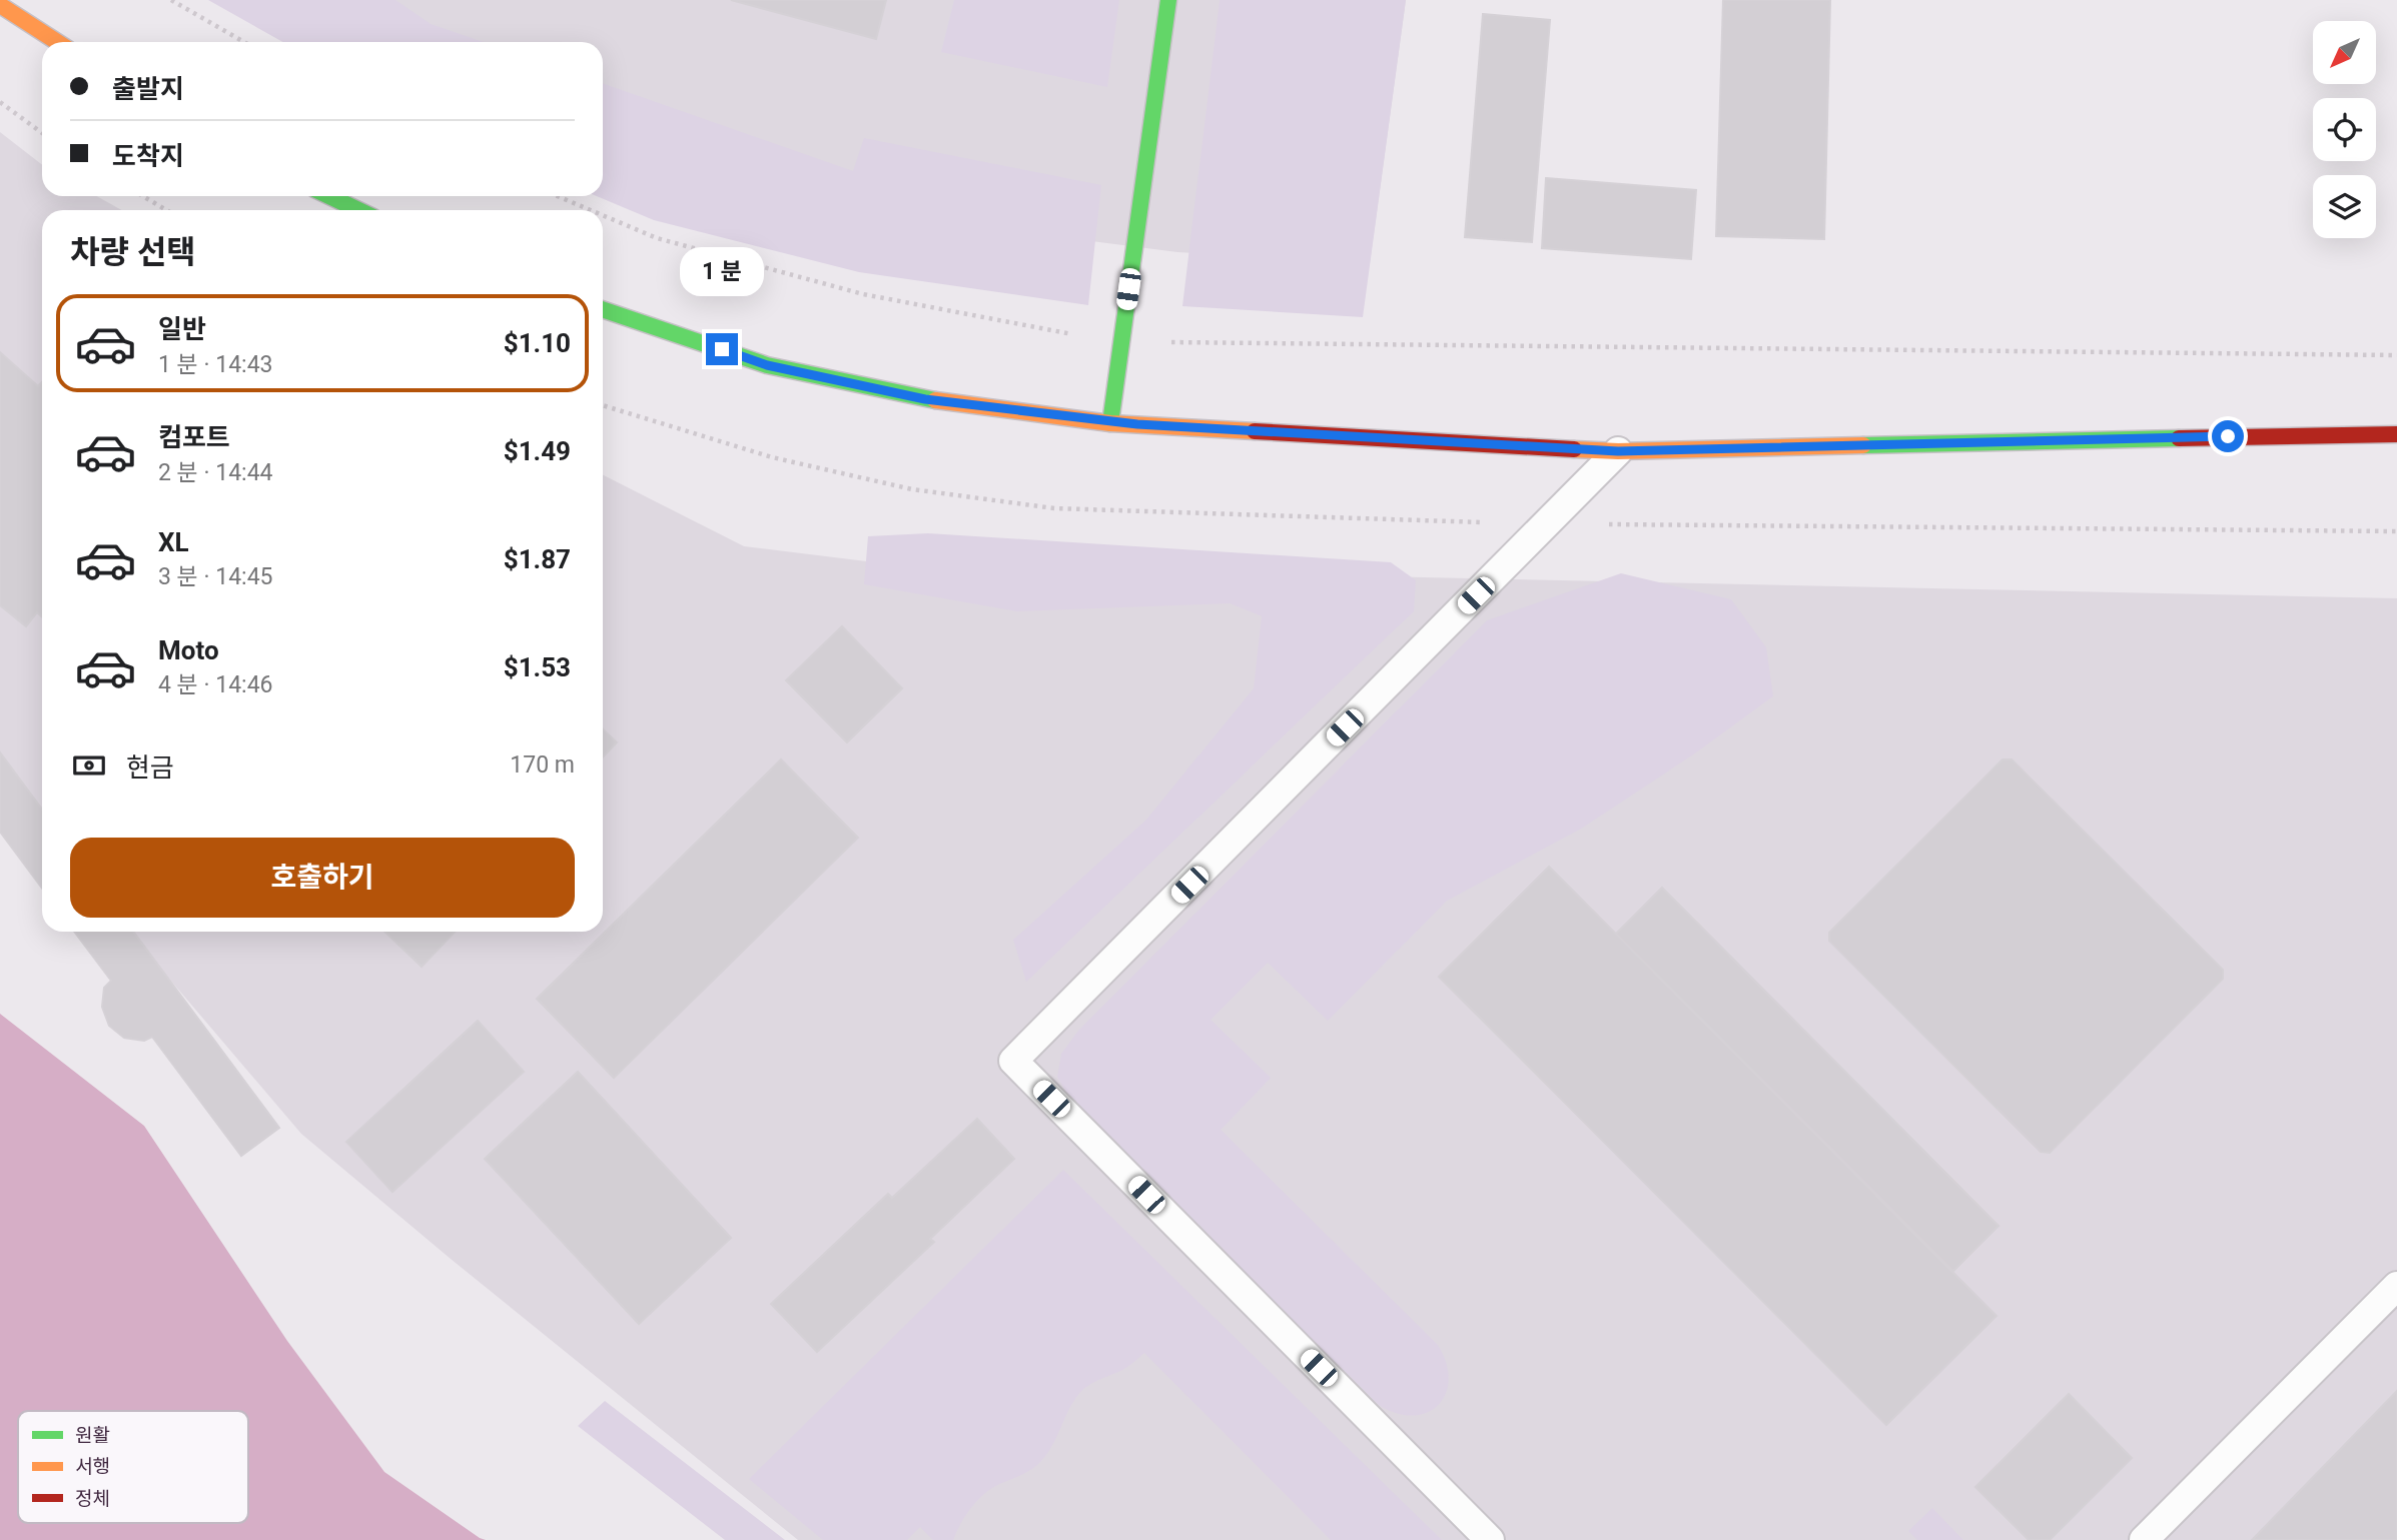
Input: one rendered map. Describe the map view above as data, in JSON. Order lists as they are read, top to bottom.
{
  "legend": ["원활", "서행", "정체"],
  "north": "bottom left",
  "page": {
    "banner": ["출발지", "도착지"],
    "heading": "차량 선택",
    "bubble": "1 분",
    "list": [
      {
        "name": "일반",
        "note": "1 분 · 14:43",
        "value": "$1.10"
      },
      {
        "name": "컴포트",
        "note": "2 분 · 14:44",
        "value": "$1.49"
      },
      {
        "name": "XL",
        "note": "3 분 · 14:45",
        "value": "$1.87"
      },
      {
        "name": "Moto",
        "note": "4 분 · 14:46",
        "value": "$1.53"
      }
    ],
    "pay": ["현금", "170 m"],
    "buttons": "호출하기"
  }
}
